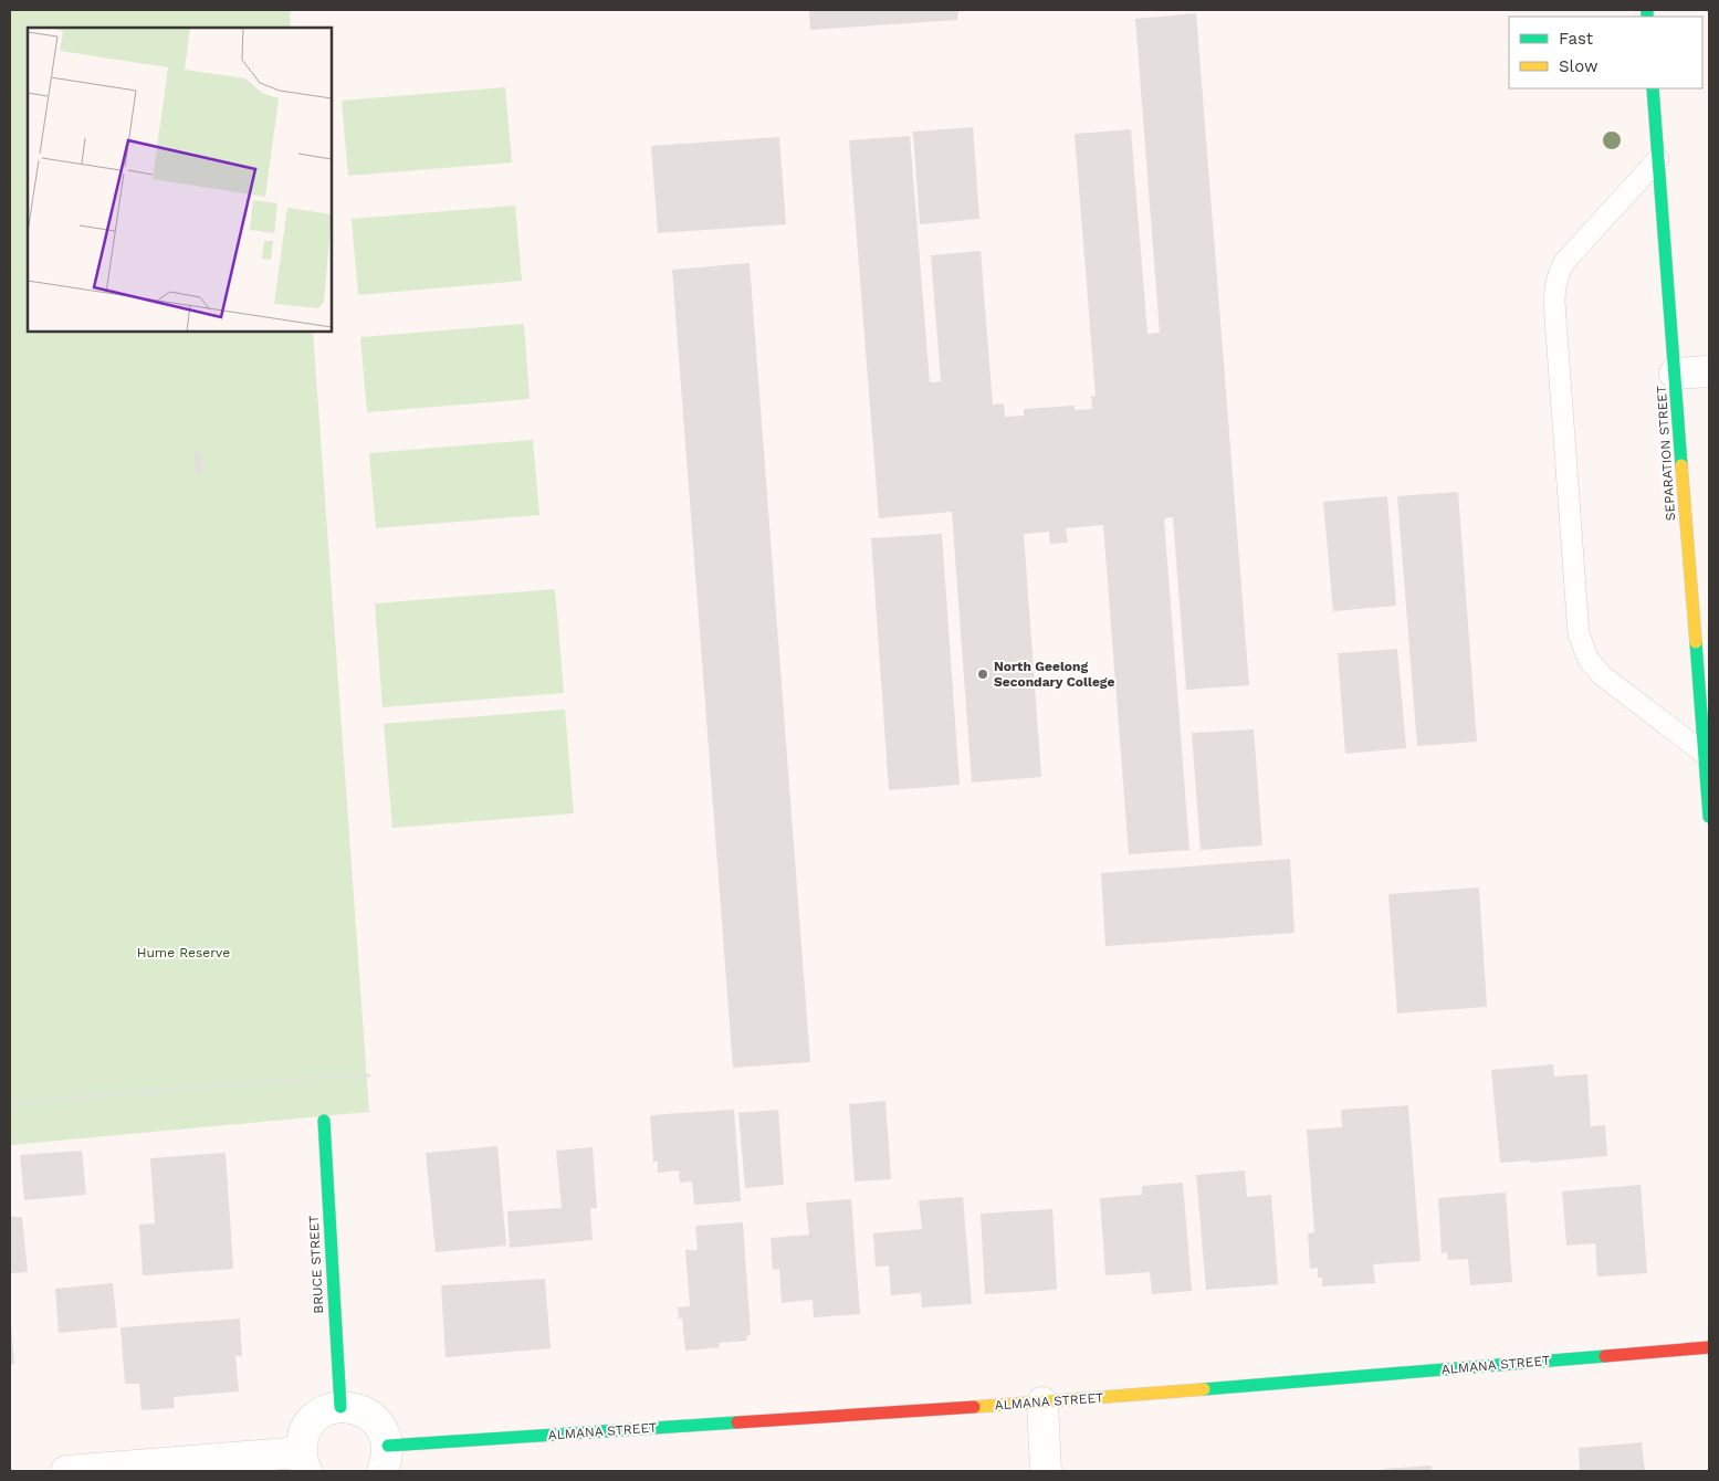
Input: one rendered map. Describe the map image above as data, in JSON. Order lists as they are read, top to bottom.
{
  "streets": {
    "street": ["SEPARATION STREET", "BRUCE STREET", "ALMANA STREET"]
  },
  "parks": ["Hume Reserve"],
  "places": ["North Geelong Secondary College"],
  "legend": ["Fast", "Slow"]
}
